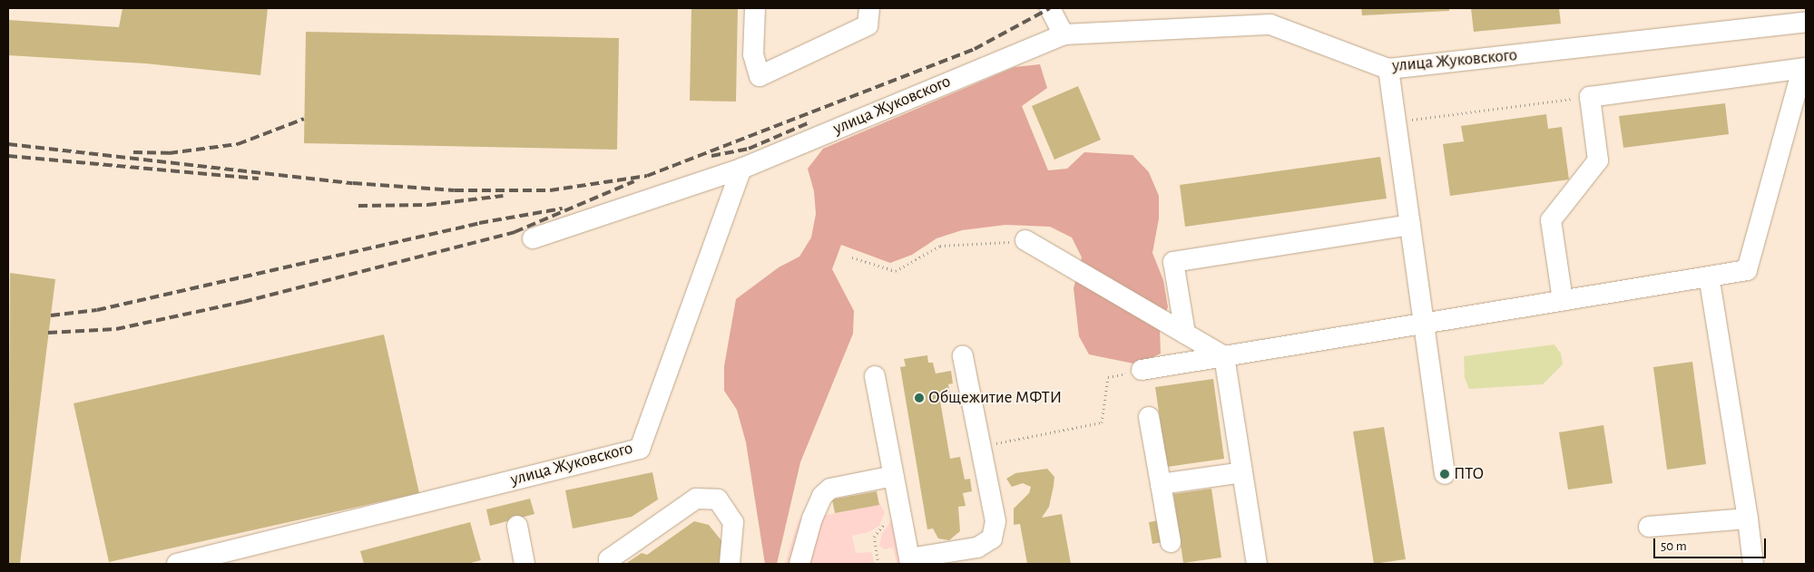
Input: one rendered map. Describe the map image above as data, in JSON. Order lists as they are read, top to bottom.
{
  "streets": {
    "street": ["улица Жуковского"]
  },
  "places": ["Общежитие МФТИ", "ПТО"],
  "scale_bar": "50 m"
}
